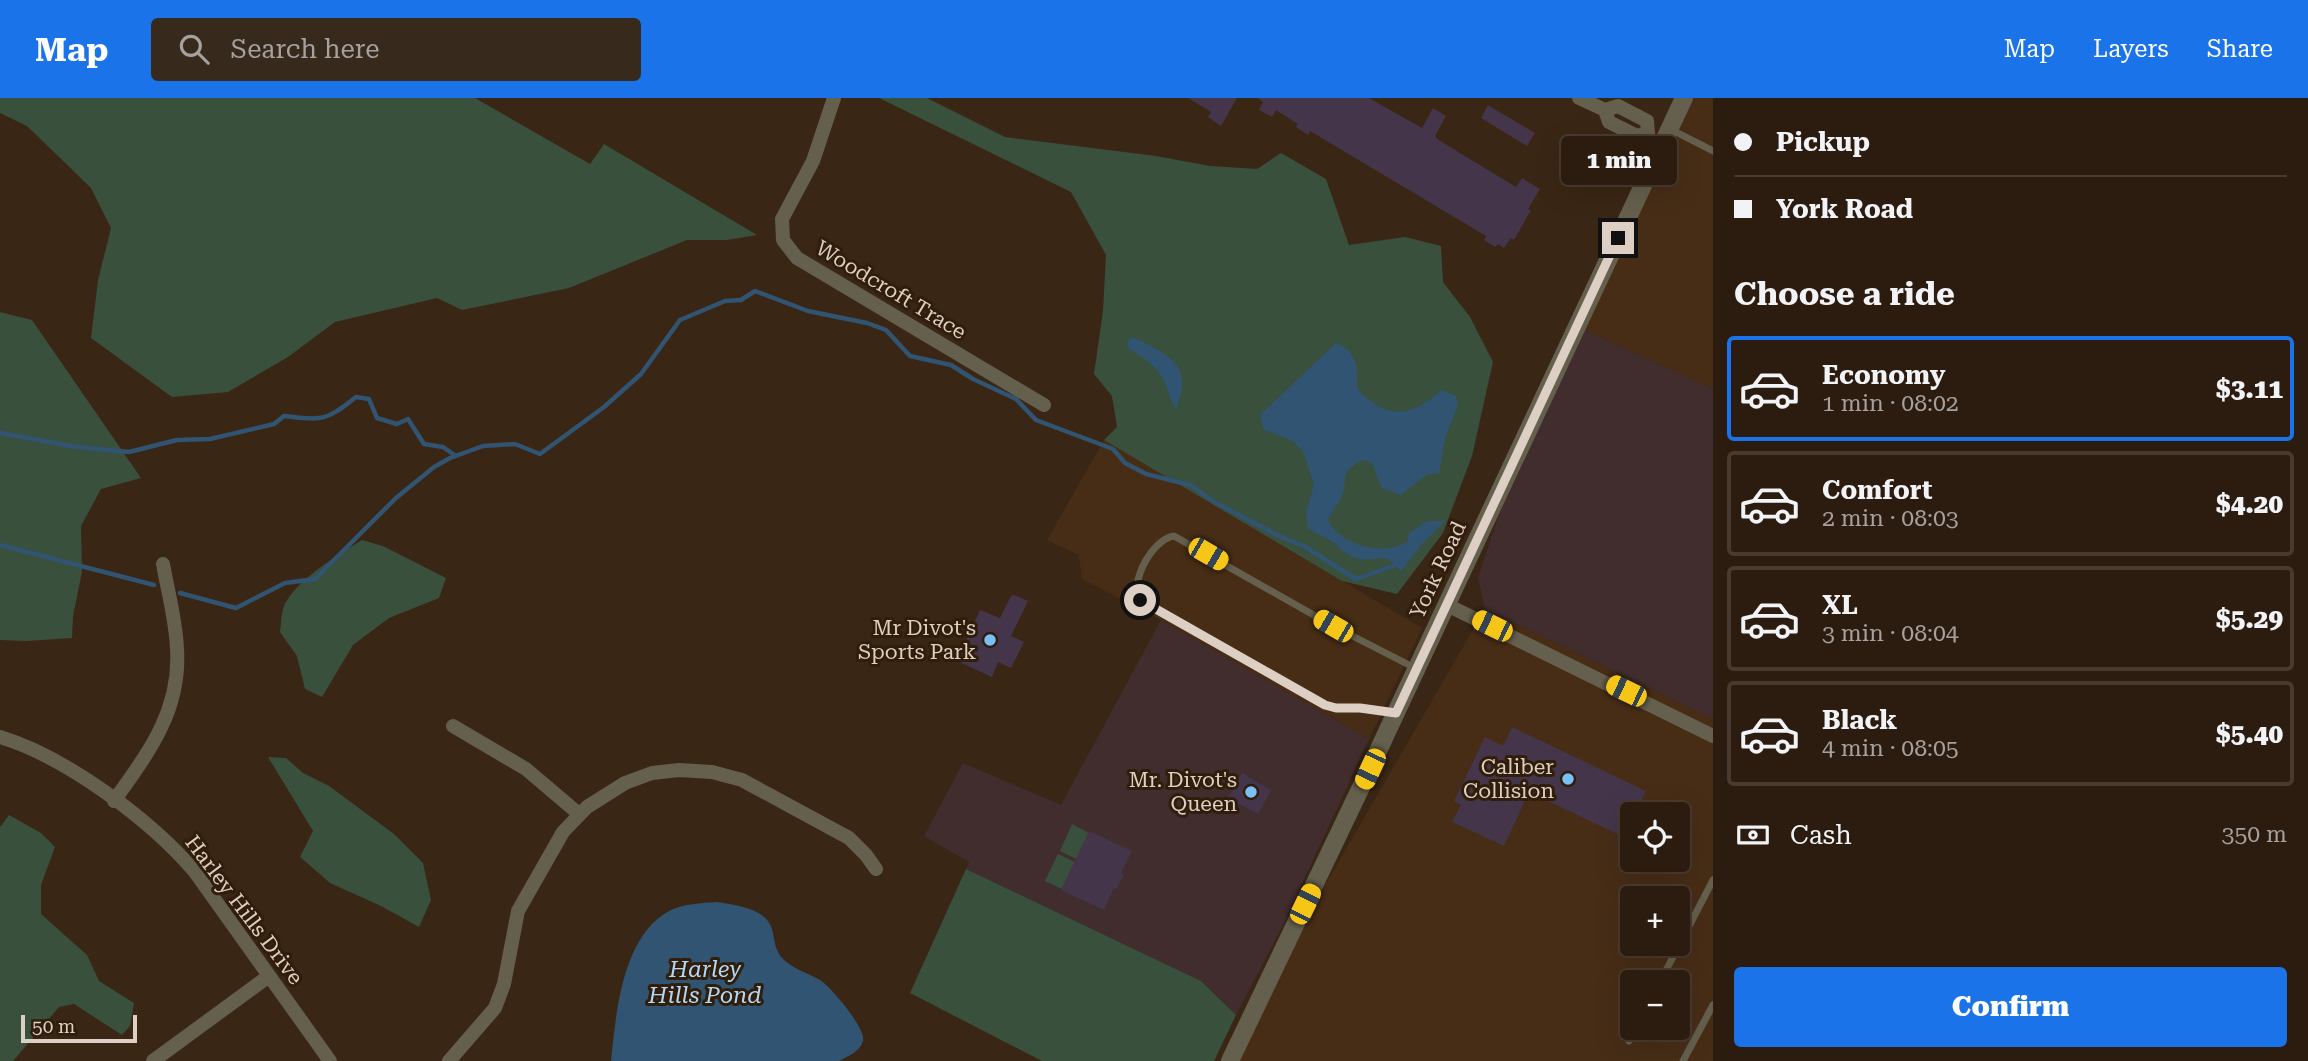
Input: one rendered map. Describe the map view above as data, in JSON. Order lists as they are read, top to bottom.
{
  "streets": {
    "street": ["Woodcroft Trace", "York Road", "Harley Hills Drive"]
  },
  "water": ["Harley Hills Pond"],
  "places": ["Mr Divot's Sports Park", "Caliber Collision", "Mr. Divot's Queen"],
  "scale_bar": "50 m",
  "page": {
    "header": "Map",
    "search": "Search here",
    "nav": ["Map", "Layers", "Share"],
    "banner": ["Pickup", "York Road"],
    "bubble": "1 min",
    "heading": "Choose a ride",
    "list": [
      {
        "name": "Economy",
        "note": "1 min · 08:02",
        "value": "$3.11"
      },
      {
        "name": "Comfort",
        "note": "2 min · 08:03",
        "value": "$4.20"
      },
      {
        "name": "XL",
        "note": "3 min · 08:04",
        "value": "$5.29"
      },
      {
        "name": "Black",
        "note": "4 min · 08:05",
        "value": "$5.40"
      }
    ],
    "pay": ["Cash", "350 m"],
    "map_buttons": ["+", "−"],
    "buttons": "Confirm",
    "scale": "50 m"
  }
}
